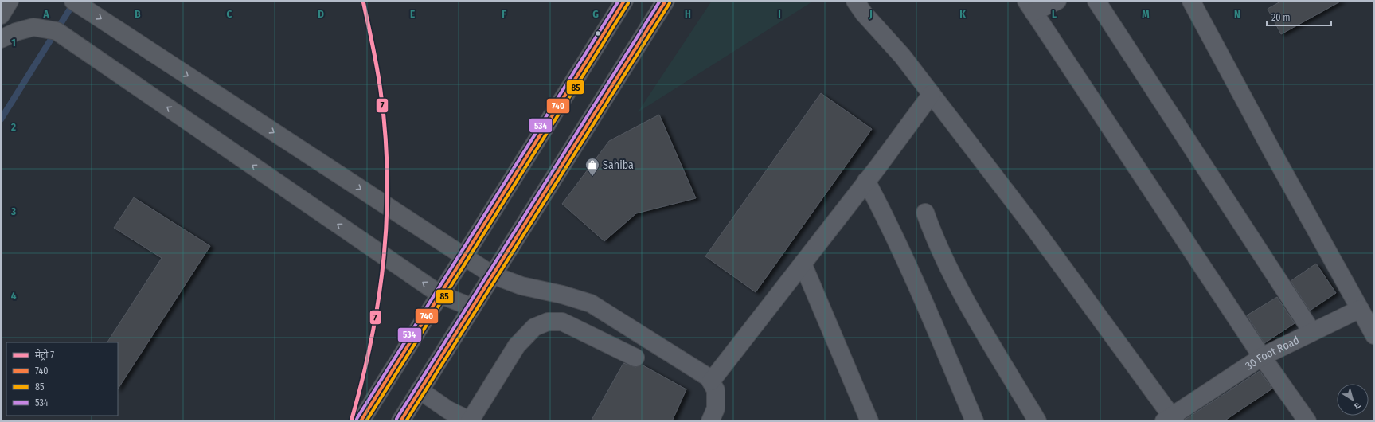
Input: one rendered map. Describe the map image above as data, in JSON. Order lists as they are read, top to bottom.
{
  "streets": {
    "street": ["30 Foot Road"]
  },
  "places": {
    "shop": ["Sahiba"]
  },
  "lines": [
    "metro line 7",
    "transit line 740",
    "transit line 534",
    "transit line 85"
  ],
  "legend": [
    "मेट्रो 7",
    "740",
    "85",
    "534"
  ],
  "scale_bar": "20 m",
  "north": "bottom right",
  "grid": {
    "columns": [
      "A",
      "B",
      "C",
      "D",
      "E",
      "F",
      "G",
      "H",
      "I",
      "J",
      "K",
      "L",
      "M",
      "N"
    ],
    "rows": [
      "1",
      "2",
      "3",
      "4"
    ]
  }
}
